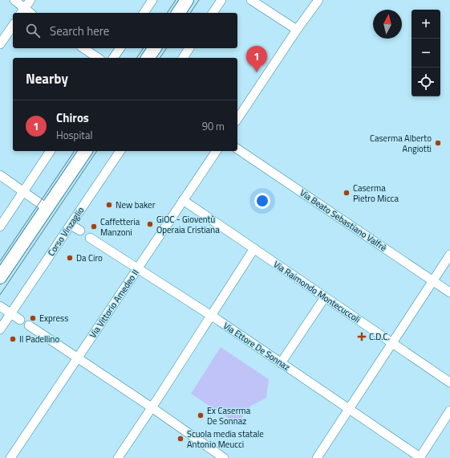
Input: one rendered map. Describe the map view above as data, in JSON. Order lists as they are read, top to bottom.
{
  "streets": {
    "street": [
      "Via Beato Sebastiano Valfrè",
      "Corso Vinzaglio",
      "Via Raimondo Montecuccoli",
      "Via Vittorio Amedeo II",
      "Via Ettore De Sonnaz"
    ]
  },
  "crossings": [
    ["Via Raimondo Montecuccoli", "Via Vittorio Amedeo II"],
    ["Via Vittorio Amedeo II", "Via Ettore De Sonnaz"]
  ],
  "places": {
    "other": [
      "Caserma Alberto Angiotti",
      "Caserma Pietro Micca",
      "New baker",
      "GiOC - Gioventù Operaia Cristiana",
      "Caffetteria Manzoni",
      "Da Ciro",
      "Express",
      "Il Padellino",
      "Ex Caserma De Sonnaz",
      "Scuola media statale Antonio Meucci"
    ],
    "health": ["C.D.C."]
  },
  "north": "top",
  "page": {
    "map_buttons": ["+", "−"],
    "search": "Search here",
    "pins": "1",
    "heading": "Nearby",
    "list": [
      {
        "mark": "1",
        "name": "Chiros",
        "note": "Hospital",
        "value": "90 m"
      }
    ]
  }
}
